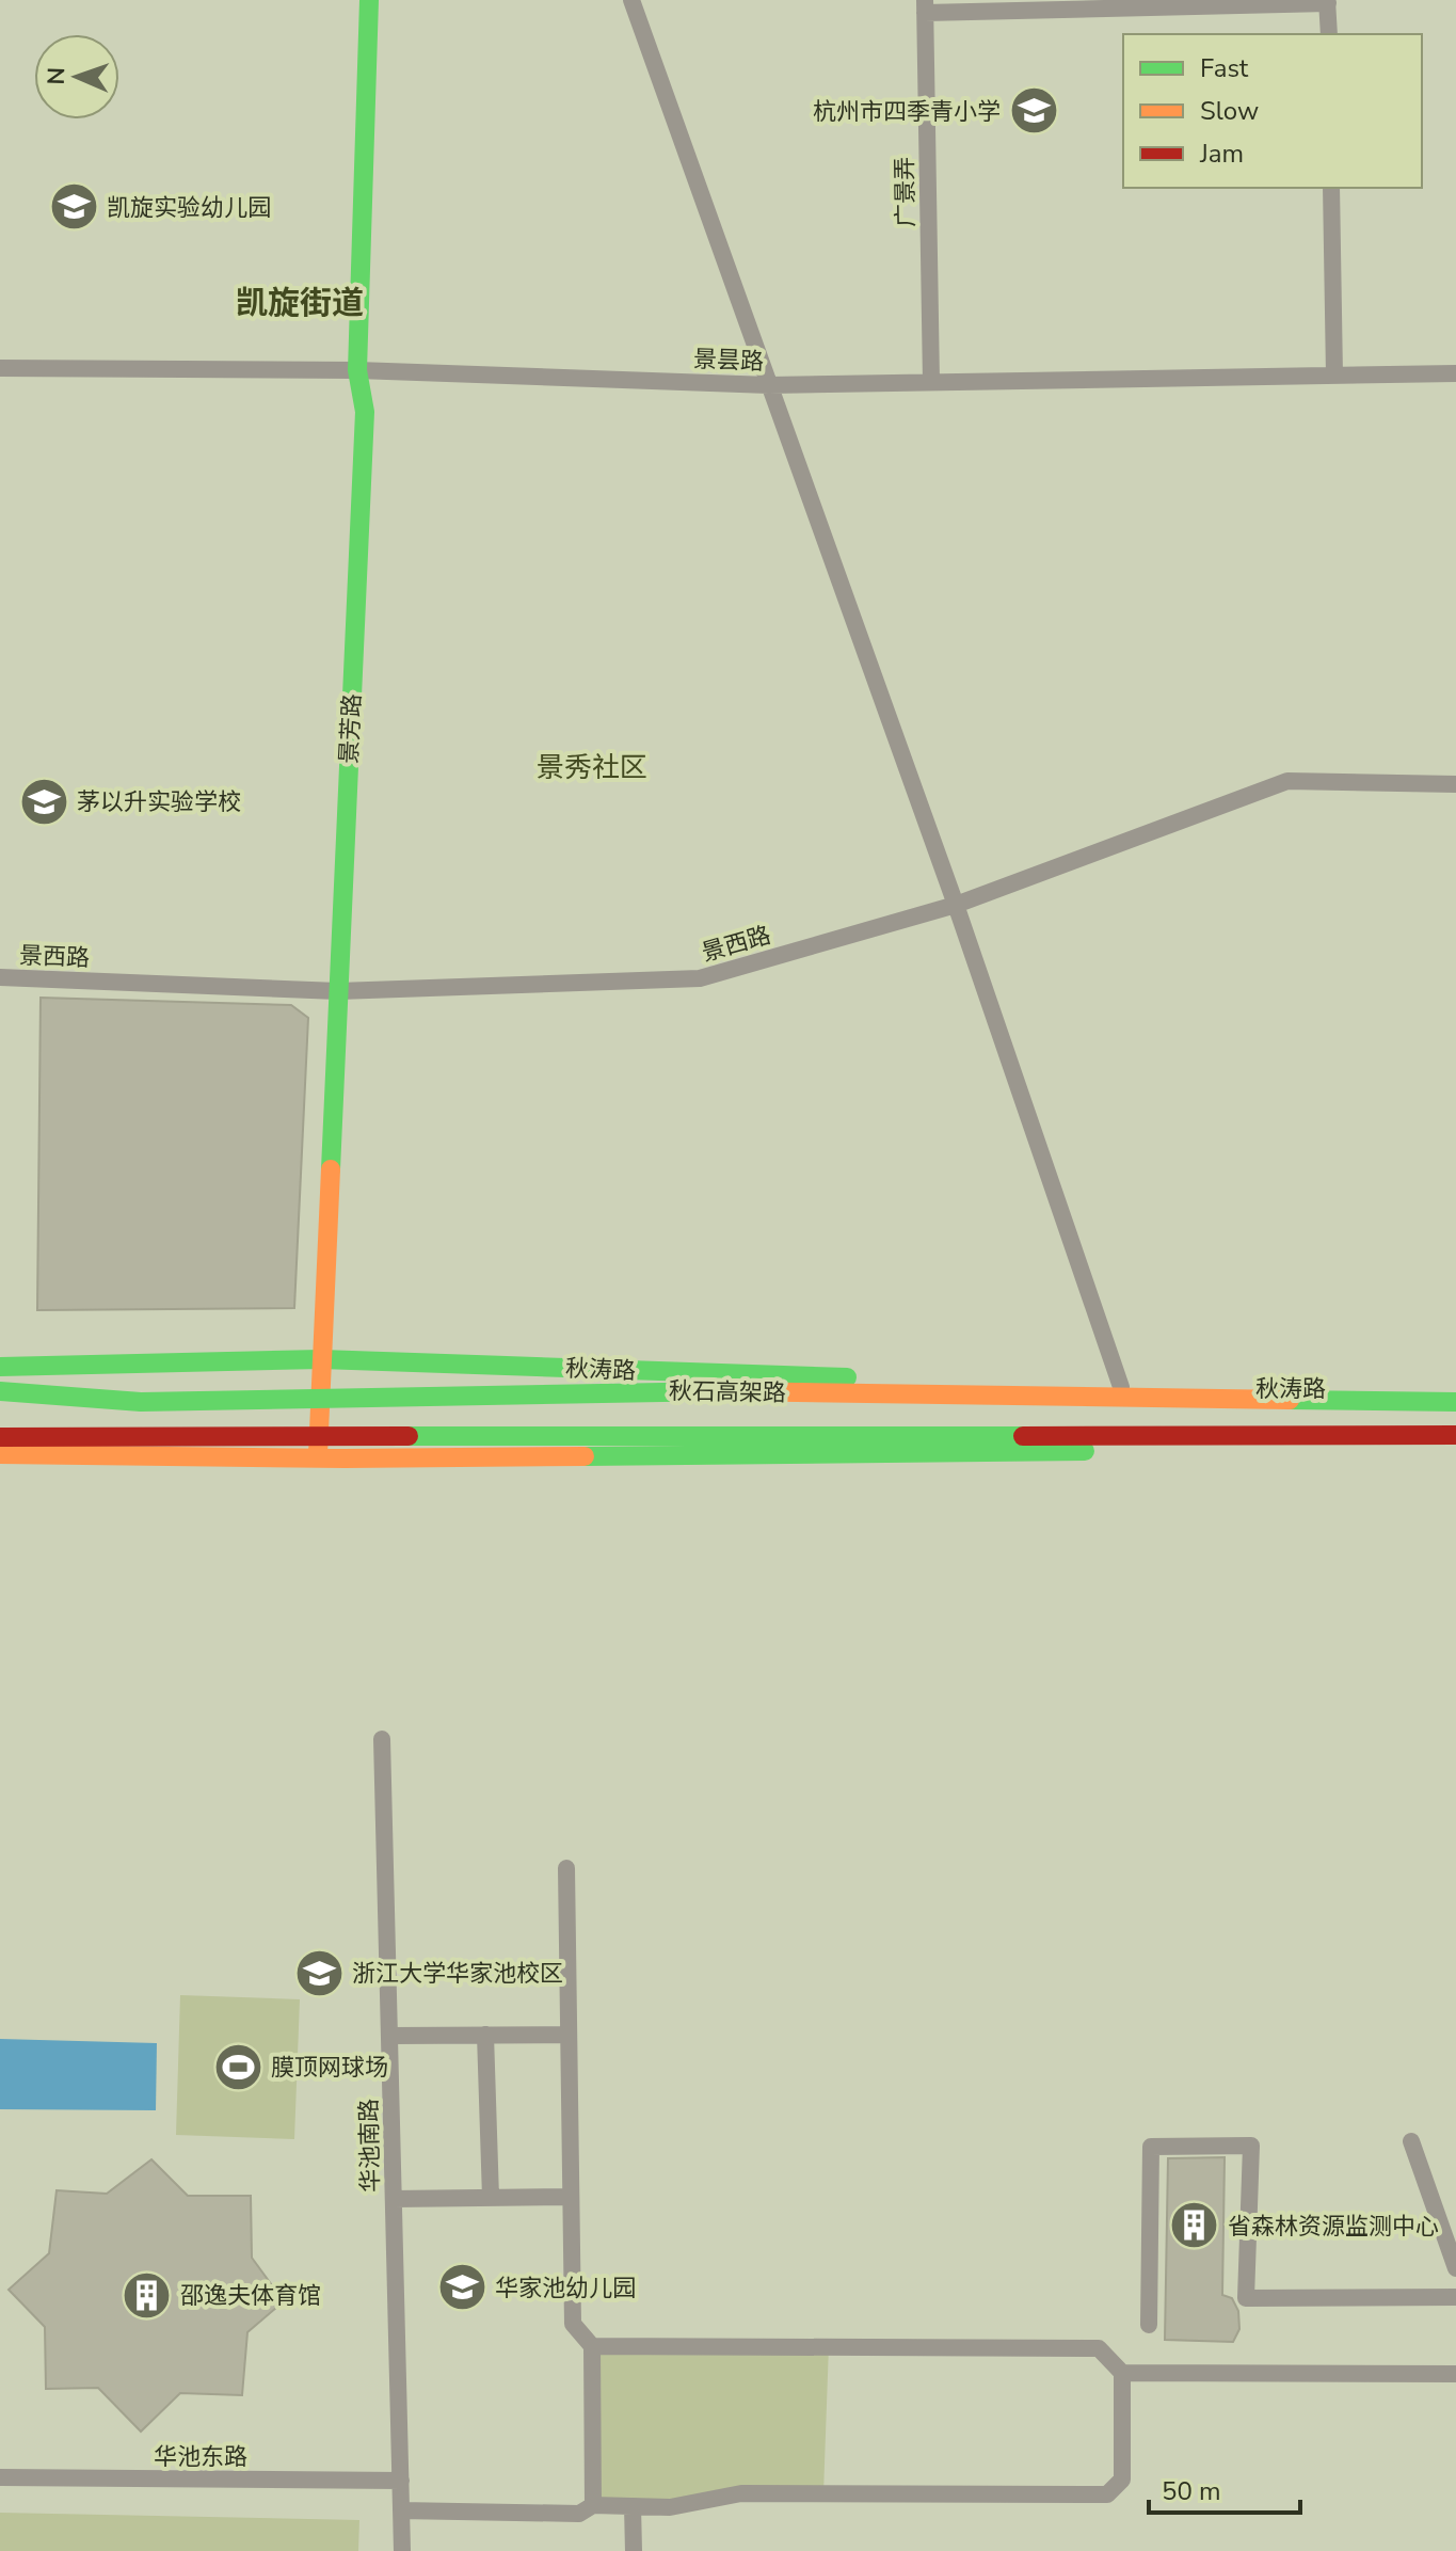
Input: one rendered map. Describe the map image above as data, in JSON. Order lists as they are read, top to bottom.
{
  "streets": {
    "main road": ["景芳路", "秋涛路", "秋石高架路"],
    "street": [
      "广景弄",
      "景昙路",
      "景西路",
      "华池南路",
      "华池东路"
    ]
  },
  "crossings": [
    ["广景弄", "景昙路"],
    ["景昙路", "景芳路"],
    ["景芳路", "景西路"],
    ["景芳路", "秋涛路"],
    ["华池南路", "华池东路"]
  ],
  "districts": ["凯旋街道", "景秀社区"],
  "places": {
    "school or university": [
      "杭州市四季青小学",
      "凯旋实验幼儿园",
      "茅以升实验学校",
      "浙江大学华家池校区",
      "华家池幼儿园"
    ],
    "sports": ["膜顶网球场"],
    "building": ["省森林资源监测中心", "邵逸夫体育馆"]
  },
  "legend": ["Fast", "Slow", "Jam"],
  "scale_bar": "50 m",
  "north": "left"
}
